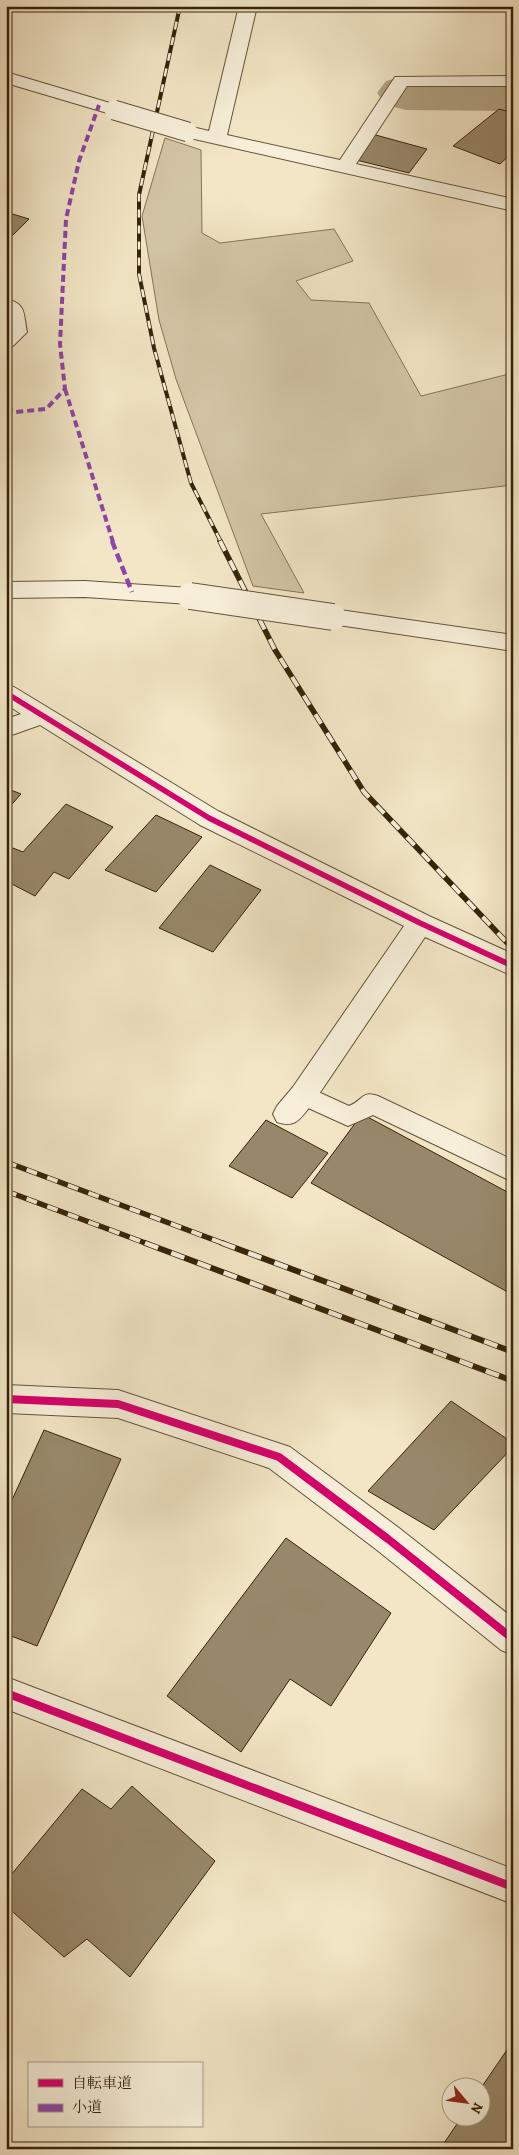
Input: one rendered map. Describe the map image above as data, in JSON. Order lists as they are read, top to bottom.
{
  "legend": ["自転車道", "小道"],
  "north": "bottom right"
}
